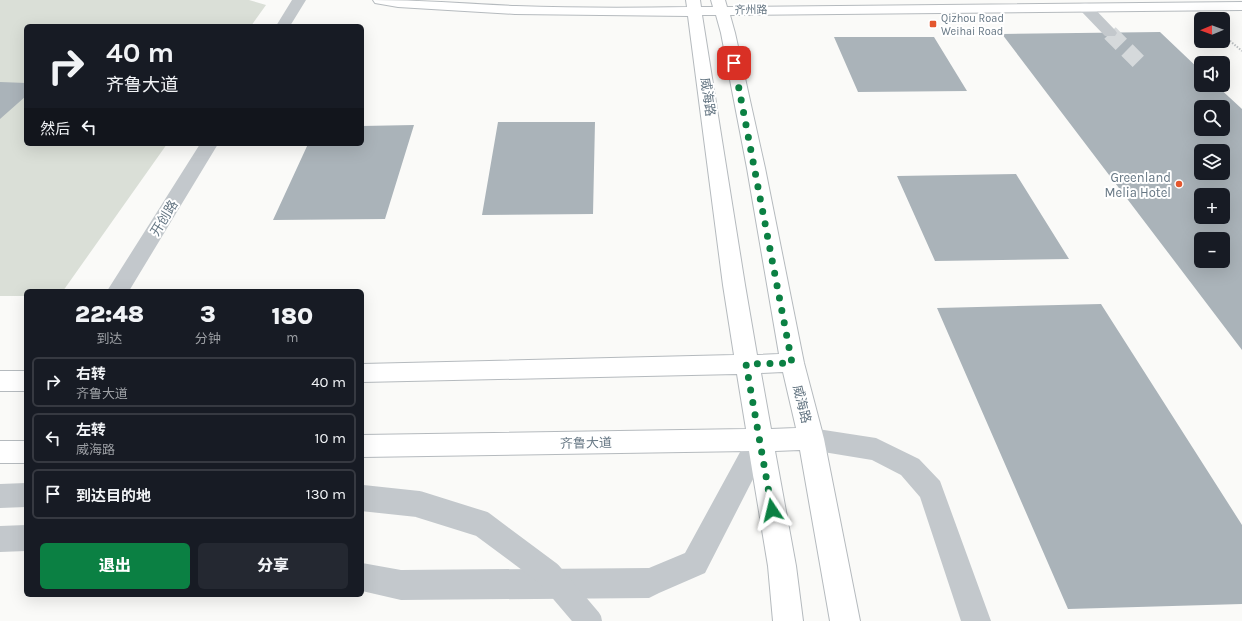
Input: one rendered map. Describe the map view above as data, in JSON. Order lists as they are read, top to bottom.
{
  "streets": {
    "main road": ["齐州路", "威海路", "齐鲁大道"],
    "street": ["开创路"]
  },
  "crossings": [
    ["齐州路", "威海路"],
    ["威海路", "齐鲁大道"]
  ],
  "places": {
    "transit": ["Qizhou Road Weihai Road"],
    "other": ["Greenland Melia Hotel"]
  },
  "north": "left",
  "page": {
    "map_buttons": ["+", "−"],
    "turn": ["40 m", "齐鲁大道"],
    "then": "然后",
    "eta": [
      "22:48",
      "到达",
      "3",
      "分钟",
      "180",
      "m"
    ],
    "list": [
      {
        "name": "右转",
        "note": "齐鲁大道",
        "value": "40 m"
      },
      {
        "name": "左转",
        "note": "威海路",
        "value": "10 m"
      },
      {
        "name": "到达目的地",
        "value": "130 m"
      }
    ],
    "buttons": ["退出", "分享"]
  }
}
